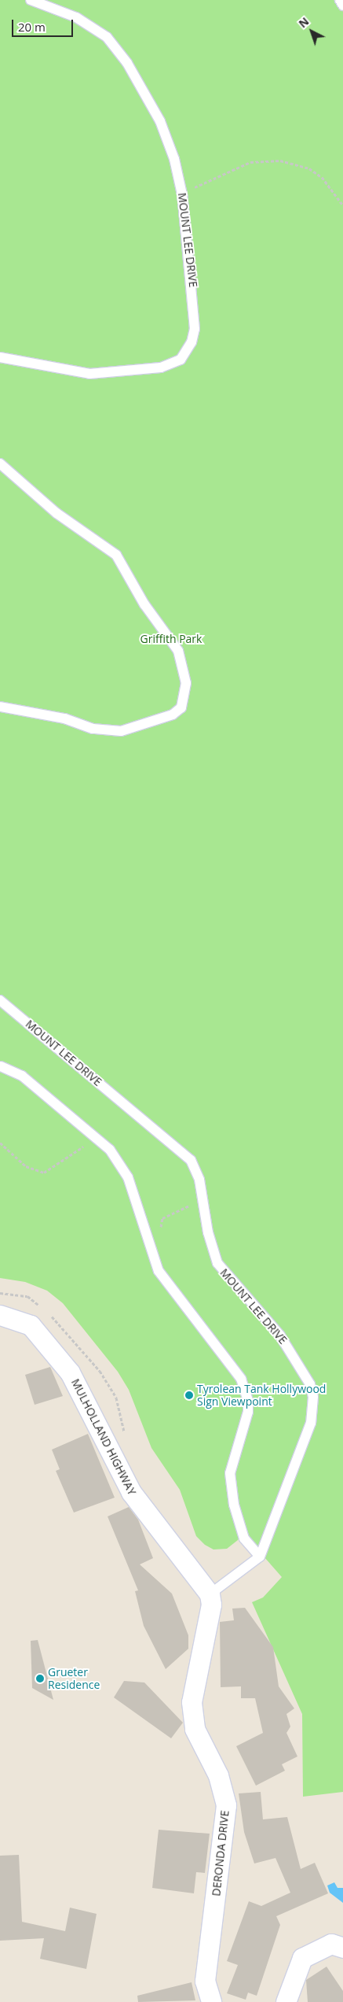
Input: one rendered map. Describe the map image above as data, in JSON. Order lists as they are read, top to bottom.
{
  "streets": {
    "street": ["MULHOLLAND HIGHWAY", "DERONDA DRIVE"],
    "lane": ["MOUNT LEE DRIVE"]
  },
  "crossings": [
    ["MULHOLLAND HIGHWAY", "DERONDA DRIVE"]
  ],
  "parks": ["Griffith Park"],
  "places": ["Tyrolean Tank Hollywood Sign Viewpoint", "Grueter Residence"],
  "scale_bar": "20 m",
  "north": "top left"
}
